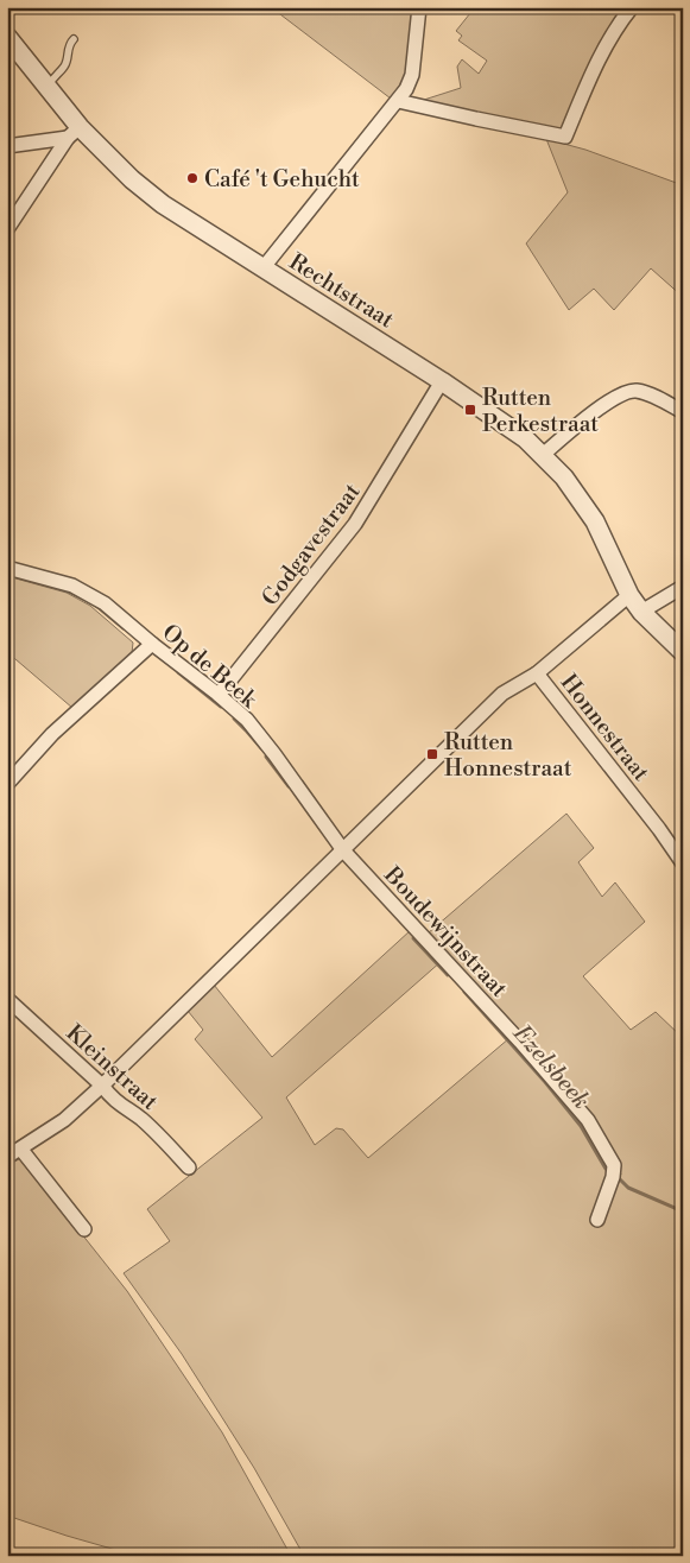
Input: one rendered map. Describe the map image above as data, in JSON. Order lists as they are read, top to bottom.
{
  "streets": {
    "street": [
      "Rechtstraat",
      "Godgavestraat",
      "Op de Beek",
      "Honnestraat",
      "Boudewijnstraat",
      "Kleinstraat"
    ]
  },
  "crossings": [
    ["Rechtstraat", "Godgavestraat"],
    ["Godgavestraat", "Op de Beek"],
    ["Op de Beek", "Boudewijnstraat"]
  ],
  "water": ["Ezelsbeek"],
  "places": {
    "other": ["Café 't Gehucht"],
    "transit": ["Rutten Perkestraat", "Rutten Honnestraat"]
  }
}
